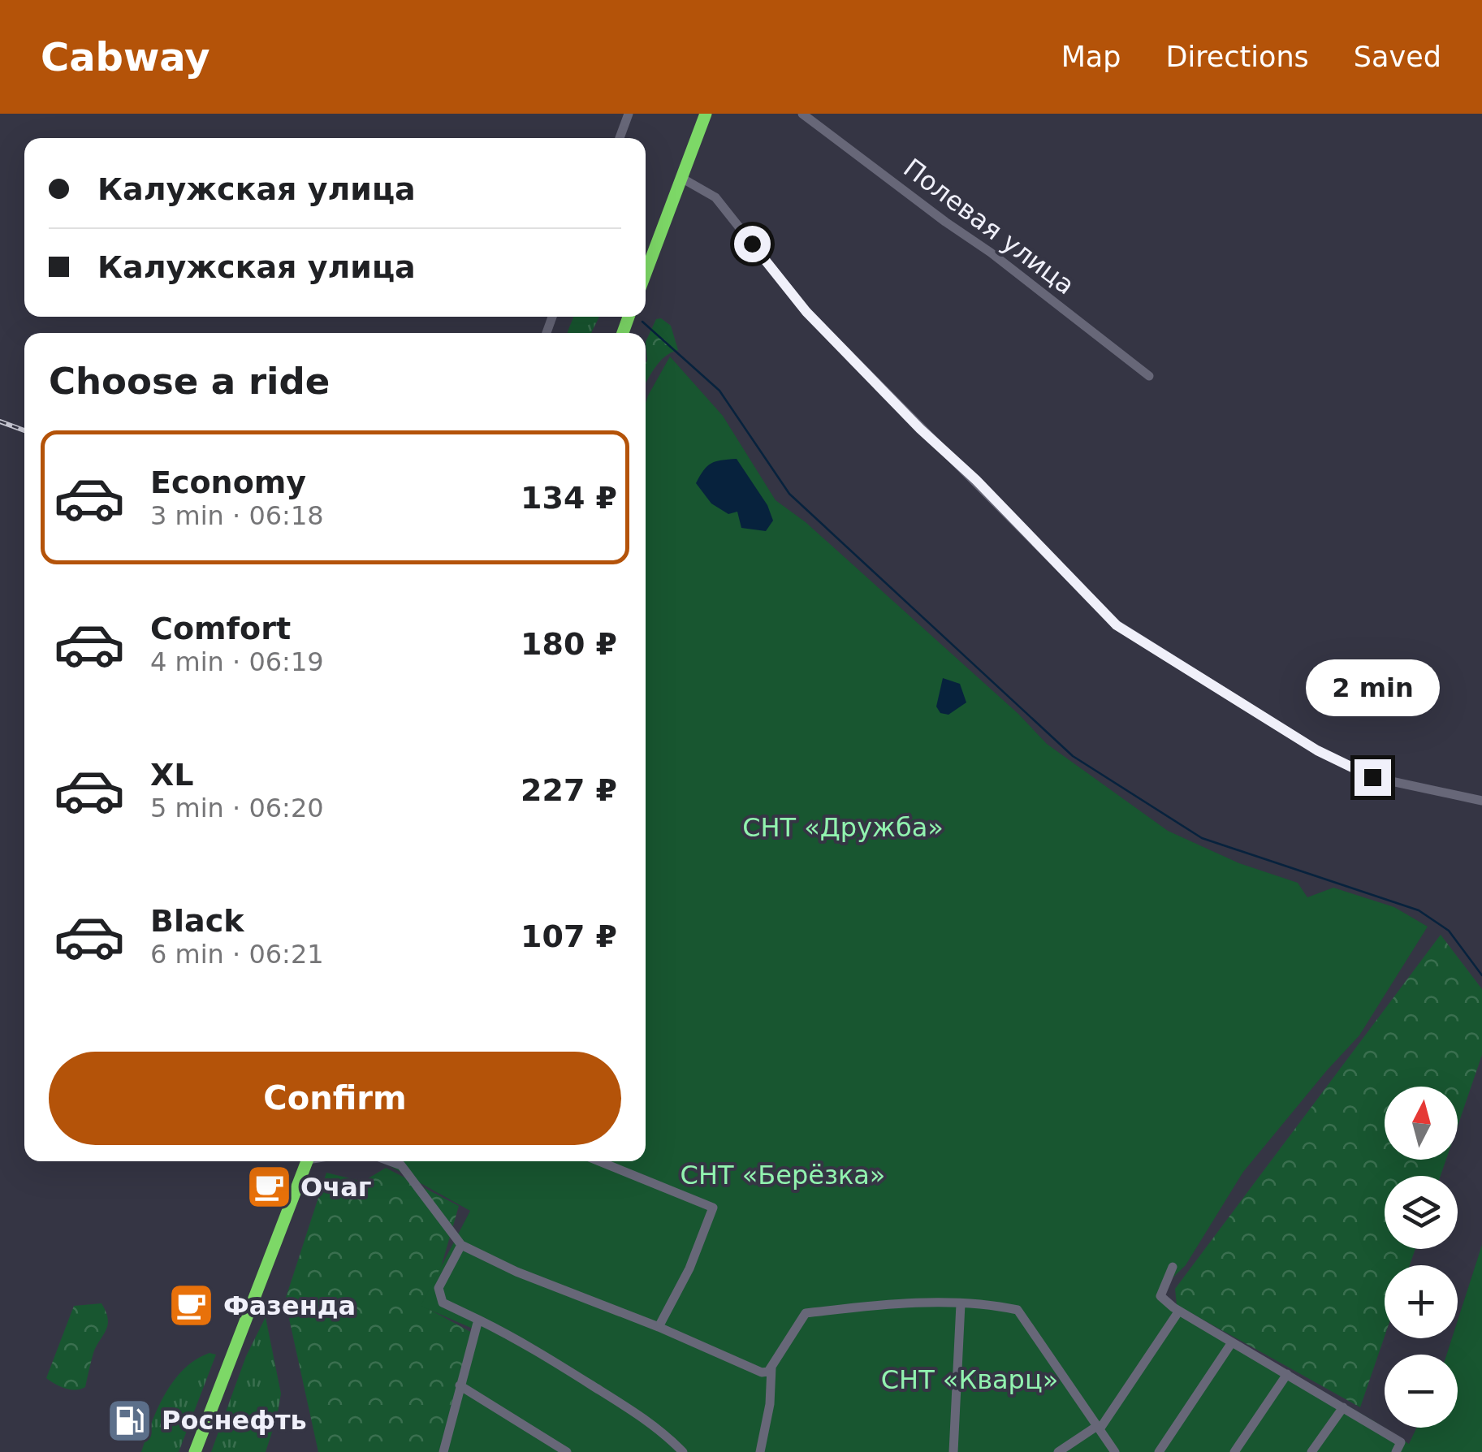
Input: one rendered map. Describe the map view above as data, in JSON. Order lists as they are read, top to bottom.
{
  "streets": {
    "street": ["Полевая улица"]
  },
  "parks": ["СНТ «Дружба»", "СНТ «Берёзка»", "СНТ «Кварц»"],
  "places": {
    "cafe": ["Очаг", "Фазенда"],
    "fuel station": ["Роснефть"]
  },
  "north": "top",
  "page": {
    "header": "Cabway",
    "nav": ["Map", "Directions", "Saved"],
    "banner": ["Калужская улица", "Калужская улица"],
    "heading": "Choose a ride",
    "list": [
      {
        "name": "Economy",
        "note": "3 min · 06:18",
        "value": "134 ₽"
      },
      {
        "name": "Comfort",
        "note": "4 min · 06:19",
        "value": "180 ₽"
      },
      {
        "name": "XL",
        "note": "5 min · 06:20",
        "value": "227 ₽"
      },
      {
        "name": "Black",
        "note": "6 min · 06:21",
        "value": "107 ₽"
      }
    ],
    "bubble": "2 min",
    "buttons": "Confirm",
    "map_buttons": ["+", "−"]
  }
}
